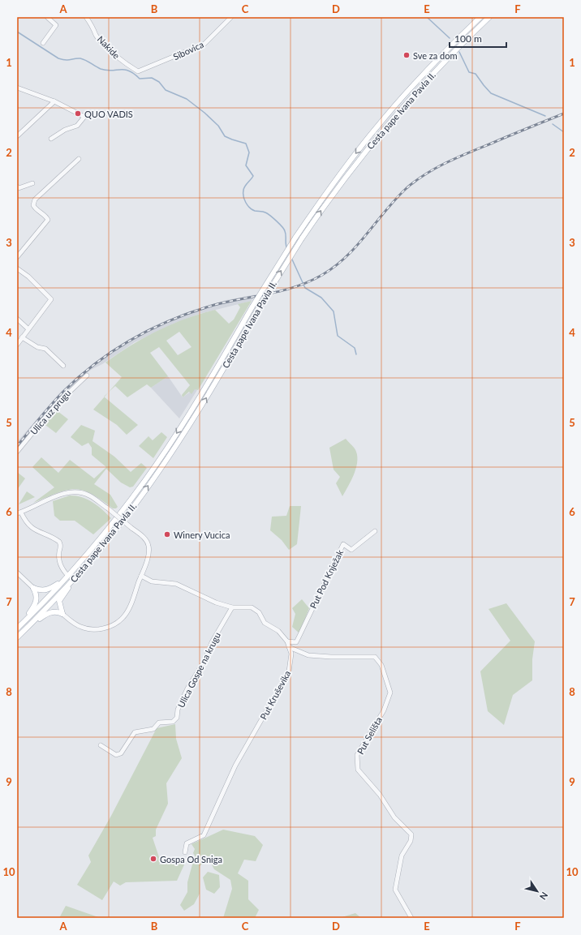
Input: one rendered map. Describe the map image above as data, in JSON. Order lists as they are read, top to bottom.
{
  "streets": {
    "main road": ["Cesta pape Ivana Pavla II."],
    "street": [
      "Nakide",
      "Sibovica",
      "Ulica uz prugu",
      "Put Pod Knježak",
      "Ulica Gospe na krugu",
      "Put Kruševika",
      "Put Selišta"
    ]
  },
  "crossings": [
    ["Nakide", "Sibovica"],
    ["Put Pod Knježak", "Put Kruševika"],
    ["Ulica Gospe na krugu", "Put Kruševika"],
    ["Put Kruševika", "Put Selišta"]
  ],
  "places": [
    "Sve za dom",
    "QUO VADIS",
    "Winery Vucica",
    "Gospa Od Sniga"
  ],
  "scale_bar": "100 m",
  "north": "bottom right",
  "grid": {
    "columns": [
      "A",
      "B",
      "C",
      "D",
      "E",
      "F"
    ],
    "rows": [
      "1",
      "2",
      "3",
      "4",
      "5",
      "6",
      "7",
      "8",
      "9",
      "10"
    ]
  }
}
